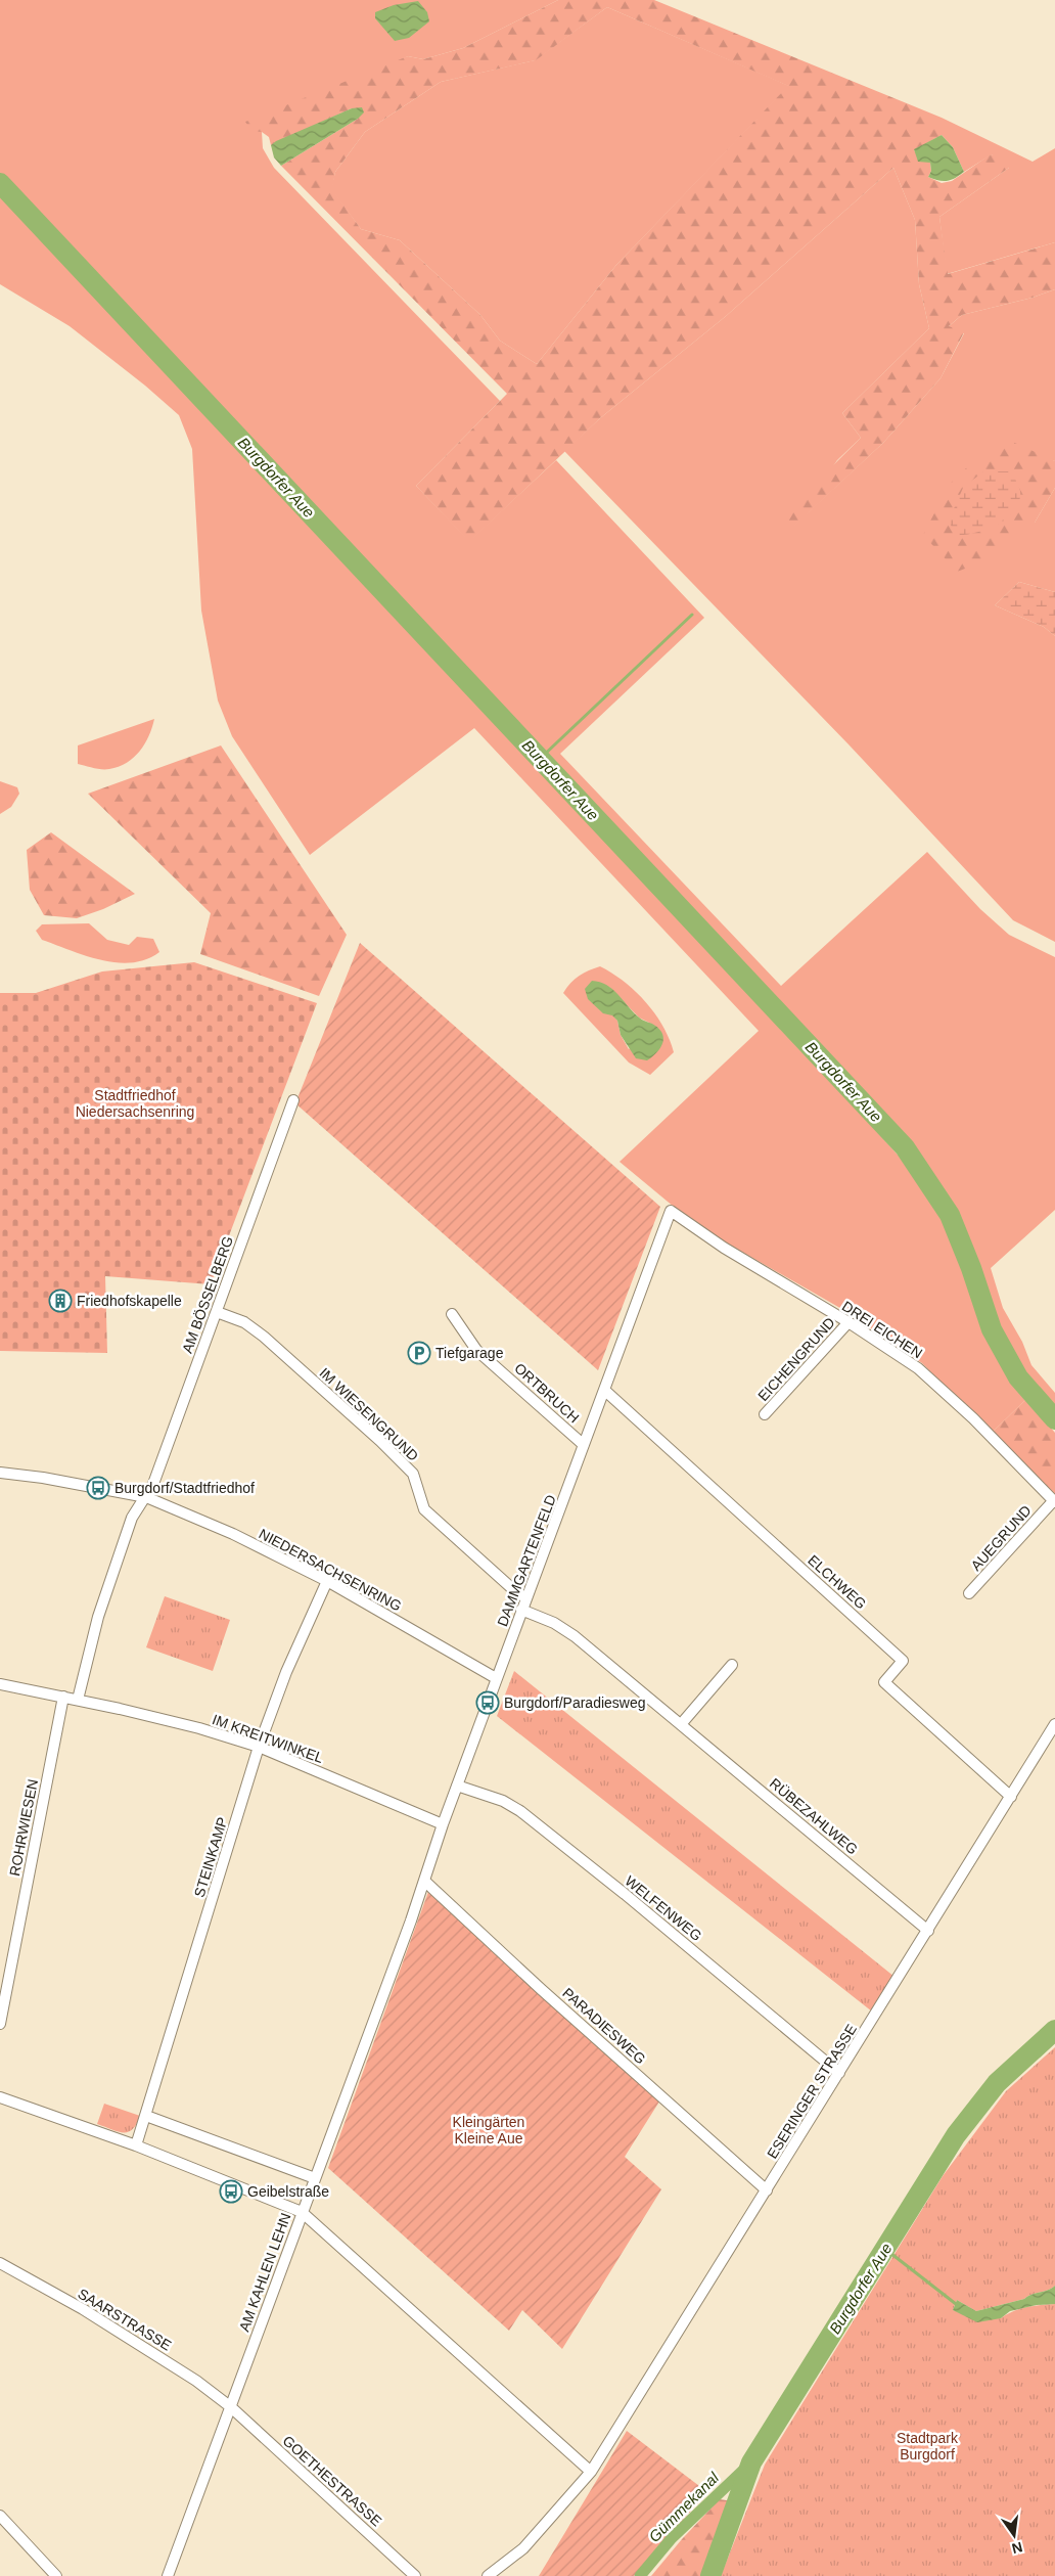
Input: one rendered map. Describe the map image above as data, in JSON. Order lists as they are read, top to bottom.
{
  "streets": {
    "street": [
      "AM BÖSSELBERG",
      "DREI EICHEN",
      "EICHENGRUND",
      "ORTBRUCH",
      "IM WIESENGRUND",
      "AUEGRUND",
      "DAMMGARTENFELD",
      "NIEDERSACHSENRING",
      "ELCHWEG",
      "IM KREITWINKEL",
      "RÜBEZAHLWEG",
      "ROHRWIESEN",
      "STEINKAMP",
      "WELFENWEG",
      "PARADIESWEG",
      "ESERINGER STRASSE",
      "AM KAHLEN LEHN",
      "SAARSTRASSE",
      "GOETHESTRASSE"
    ]
  },
  "crossings": [
    ["AM BÖSSELBERG", "IM WIESENGRUND"],
    ["AM BÖSSELBERG", "NIEDERSACHSENRING"],
    ["DREI EICHEN", "EICHENGRUND"],
    ["DREI EICHEN", "AUEGRUND"],
    ["DREI EICHEN", "DAMMGARTENFELD"],
    ["ORTBRUCH", "DAMMGARTENFELD"],
    ["IM WIESENGRUND", "DAMMGARTENFELD"],
    ["DAMMGARTENFELD", "NIEDERSACHSENRING"],
    ["DAMMGARTENFELD", "ELCHWEG"],
    ["DAMMGARTENFELD", "IM KREITWINKEL"],
    ["DAMMGARTENFELD", "RÜBEZAHLWEG"],
    ["DAMMGARTENFELD", "WELFENWEG"],
    ["DAMMGARTENFELD", "PARADIESWEG"],
    ["DAMMGARTENFELD", "AM KAHLEN LEHN"],
    ["NIEDERSACHSENRING", "STEINKAMP"],
    ["ELCHWEG", "ESERINGER STRASSE"],
    ["IM KREITWINKEL", "ROHRWIESEN"],
    ["IM KREITWINKEL", "STEINKAMP"],
    ["RÜBEZAHLWEG", "ESERINGER STRASSE"],
    ["WELFENWEG", "ESERINGER STRASSE"],
    ["PARADIESWEG", "ESERINGER STRASSE"],
    ["AM KAHLEN LEHN", "SAARSTRASSE"],
    ["AM KAHLEN LEHN", "GOETHESTRASSE"],
    ["SAARSTRASSE", "GOETHESTRASSE"]
  ],
  "water": ["Burgdorfer Aue", "Gümmekanal"],
  "parks": ["Stadtfriedhof Niedersachsenring", "Kleingärten Kleine Aue", "Stadtpark Burgdorf"],
  "places": {
    "building": ["Friedhofskapelle"],
    "parking": ["Tiefgarage"],
    "bus stop": ["Burgdorf/Stadtfriedhof", "Burgdorf/Paradiesweg", "Geibelstraße"]
  },
  "north": "bottom"
}
